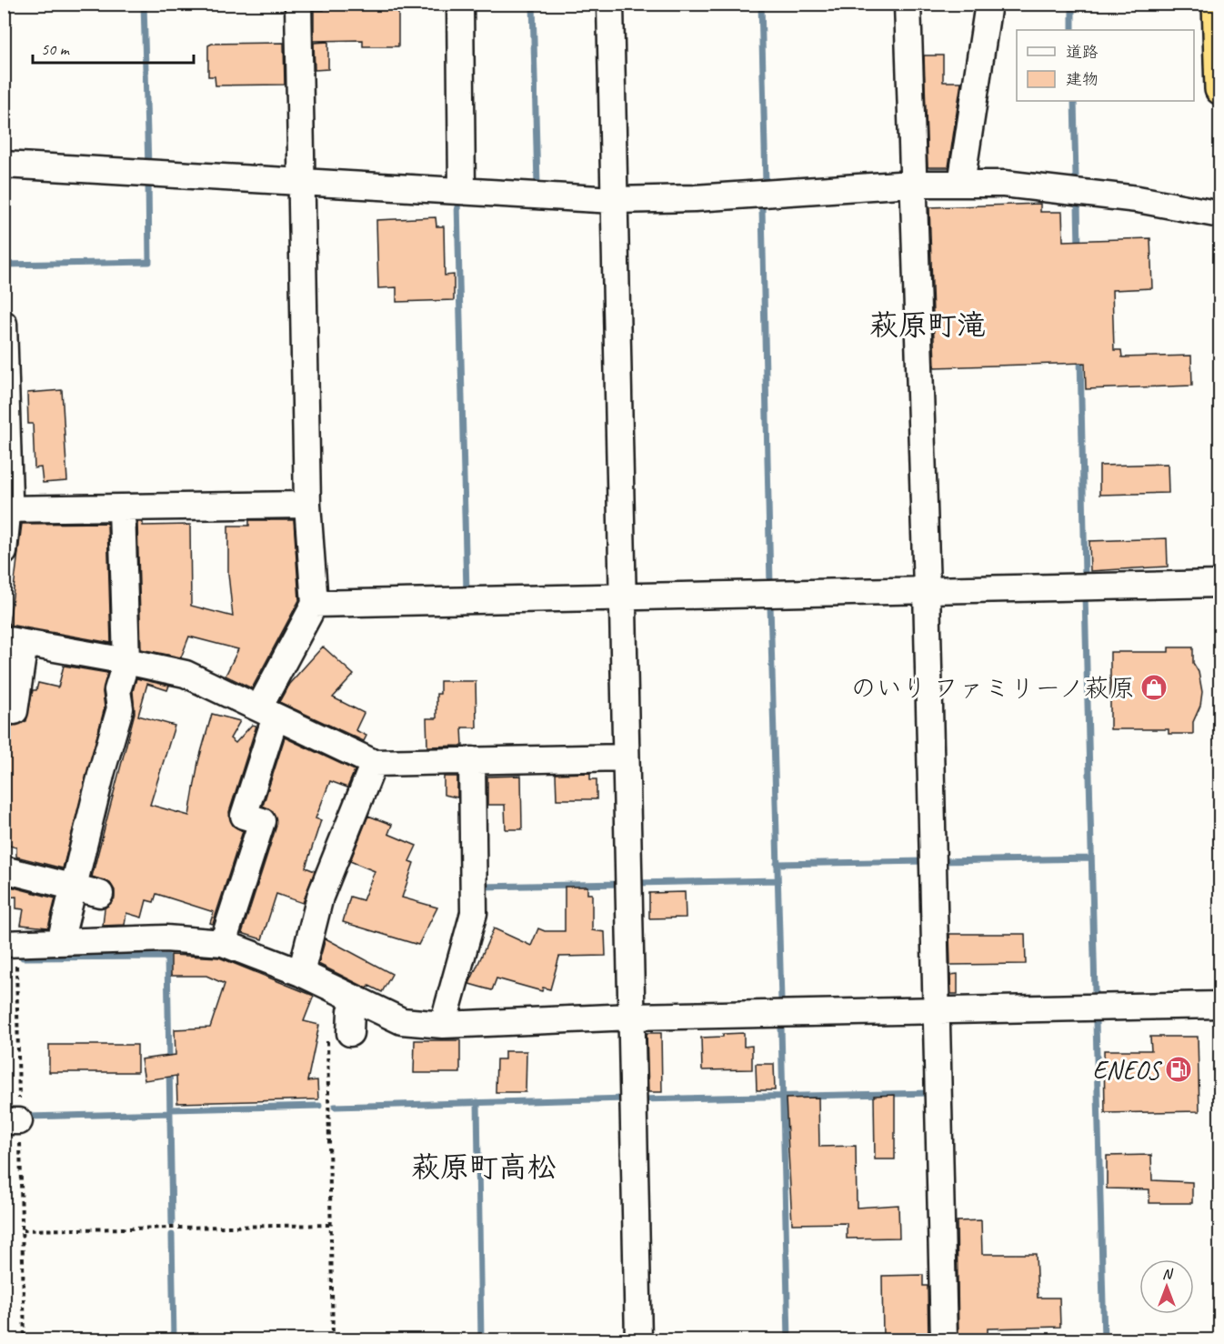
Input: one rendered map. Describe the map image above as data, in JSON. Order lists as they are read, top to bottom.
{
  "districts": ["萩原町滝", "萩原町高松"],
  "places": {
    "shop": ["のいり ファミリーノ萩原"],
    "fuel station": ["ENEOS"]
  },
  "legend": ["道路", "建物"],
  "scale_bar": "50 m",
  "north": "top"
}
